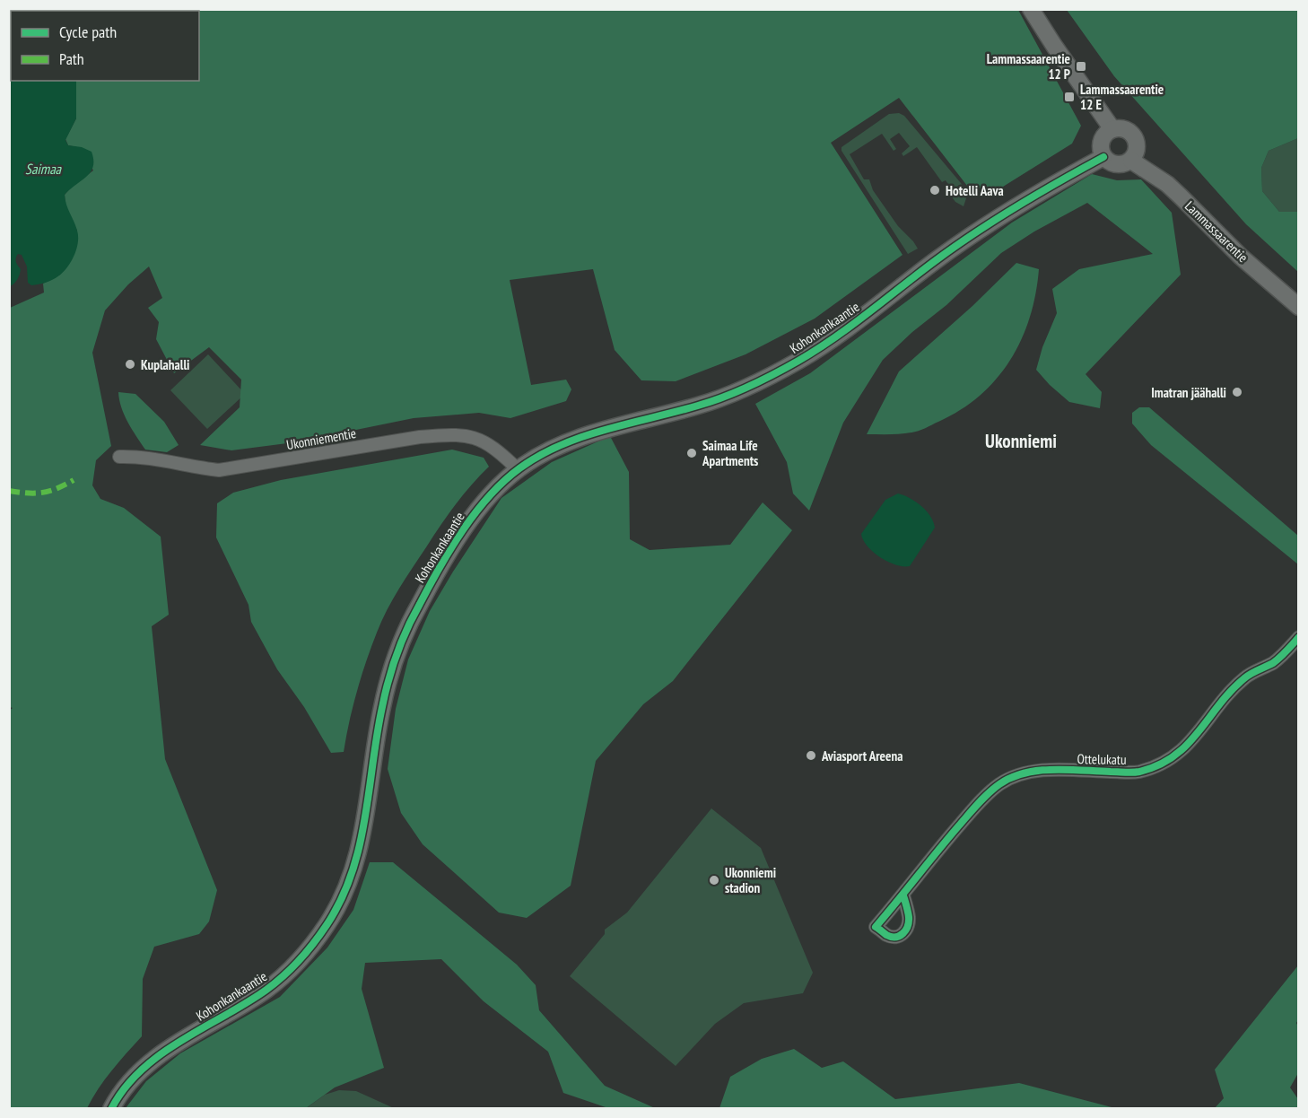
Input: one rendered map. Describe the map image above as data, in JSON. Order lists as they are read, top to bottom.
{
  "streets": {
    "street": [
      "Lammassaarentie",
      "Kohonkankaantie",
      "Ukonniementie",
      "Ottelukatu"
    ]
  },
  "crossings": [
    ["Lammassaarentie", "Kohonkankaantie"],
    ["Kohonkankaantie", "Ukonniementie"]
  ],
  "districts": ["Ukonniemi"],
  "water": ["Saimaa"],
  "places": {
    "transit": ["Lammassaarentie 12 P", "Lammassaarentie 12 E"],
    "other": [
      "Hotelli Aava",
      "Kuplahalli",
      "Imatran jäähalli",
      "Saimaa Life Apartments",
      "Aviasport Areena",
      "Ukonniemi stadion"
    ]
  },
  "legend": ["Cycle path", "Path"]
}
